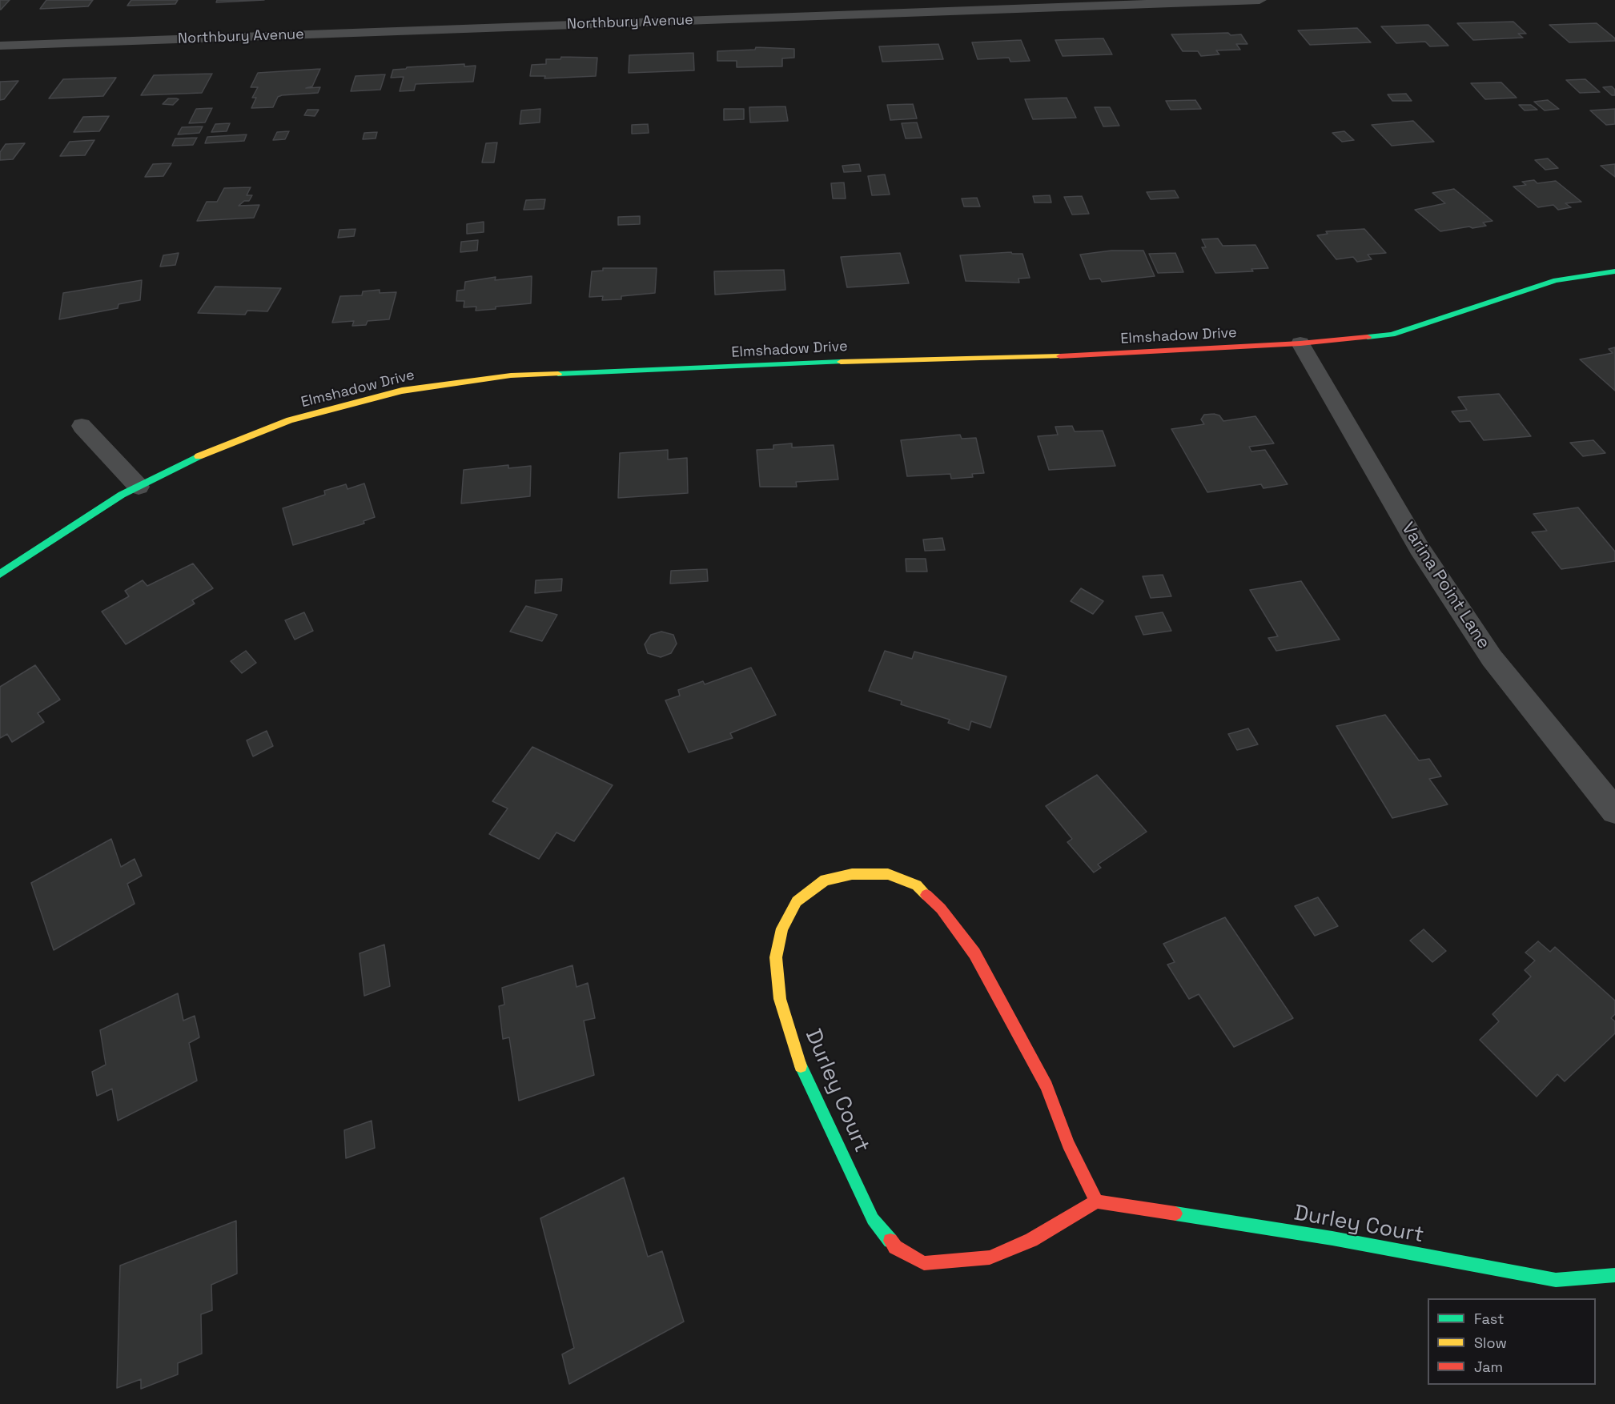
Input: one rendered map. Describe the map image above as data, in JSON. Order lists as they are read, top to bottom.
{
  "streets": {
    "street": [
      "Northbury Avenue",
      "Elmshadow Drive",
      "Varina Point Lane",
      "Durley Court"
    ]
  },
  "crossings": [
    ["Elmshadow Drive", "Varina Point Lane"]
  ],
  "legend": ["Fast", "Slow", "Jam"]
}
